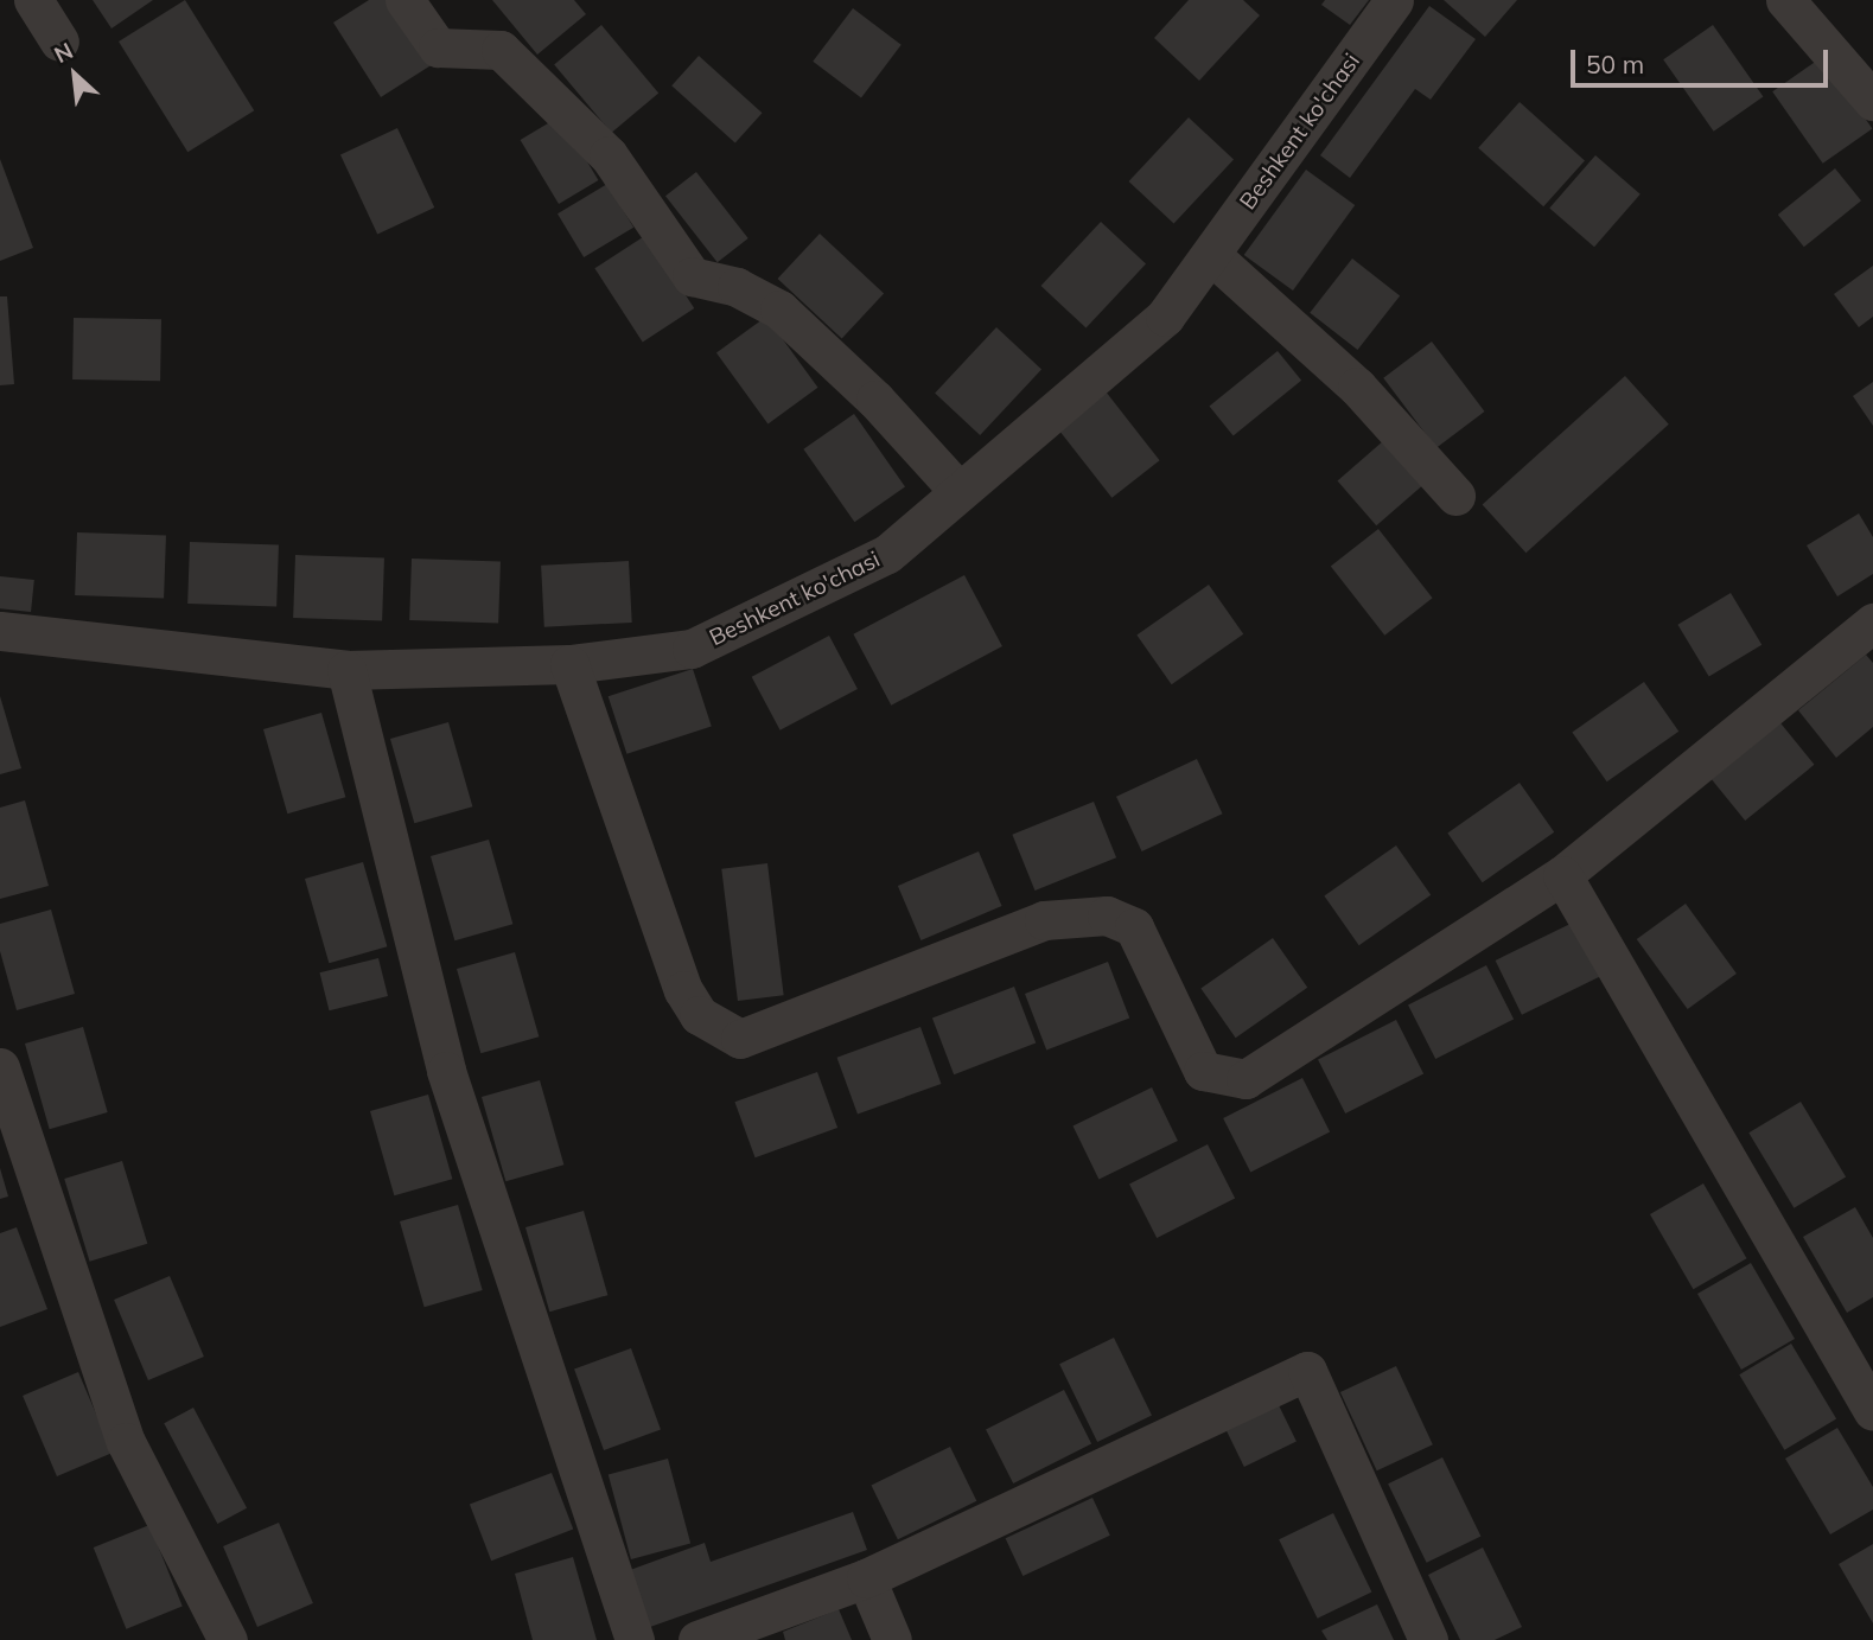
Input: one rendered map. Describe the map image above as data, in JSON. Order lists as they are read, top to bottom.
{
  "streets": {
    "street": ["Beshkent ko'chasi"]
  },
  "scale_bar": "50 m",
  "north": "top left"
}
